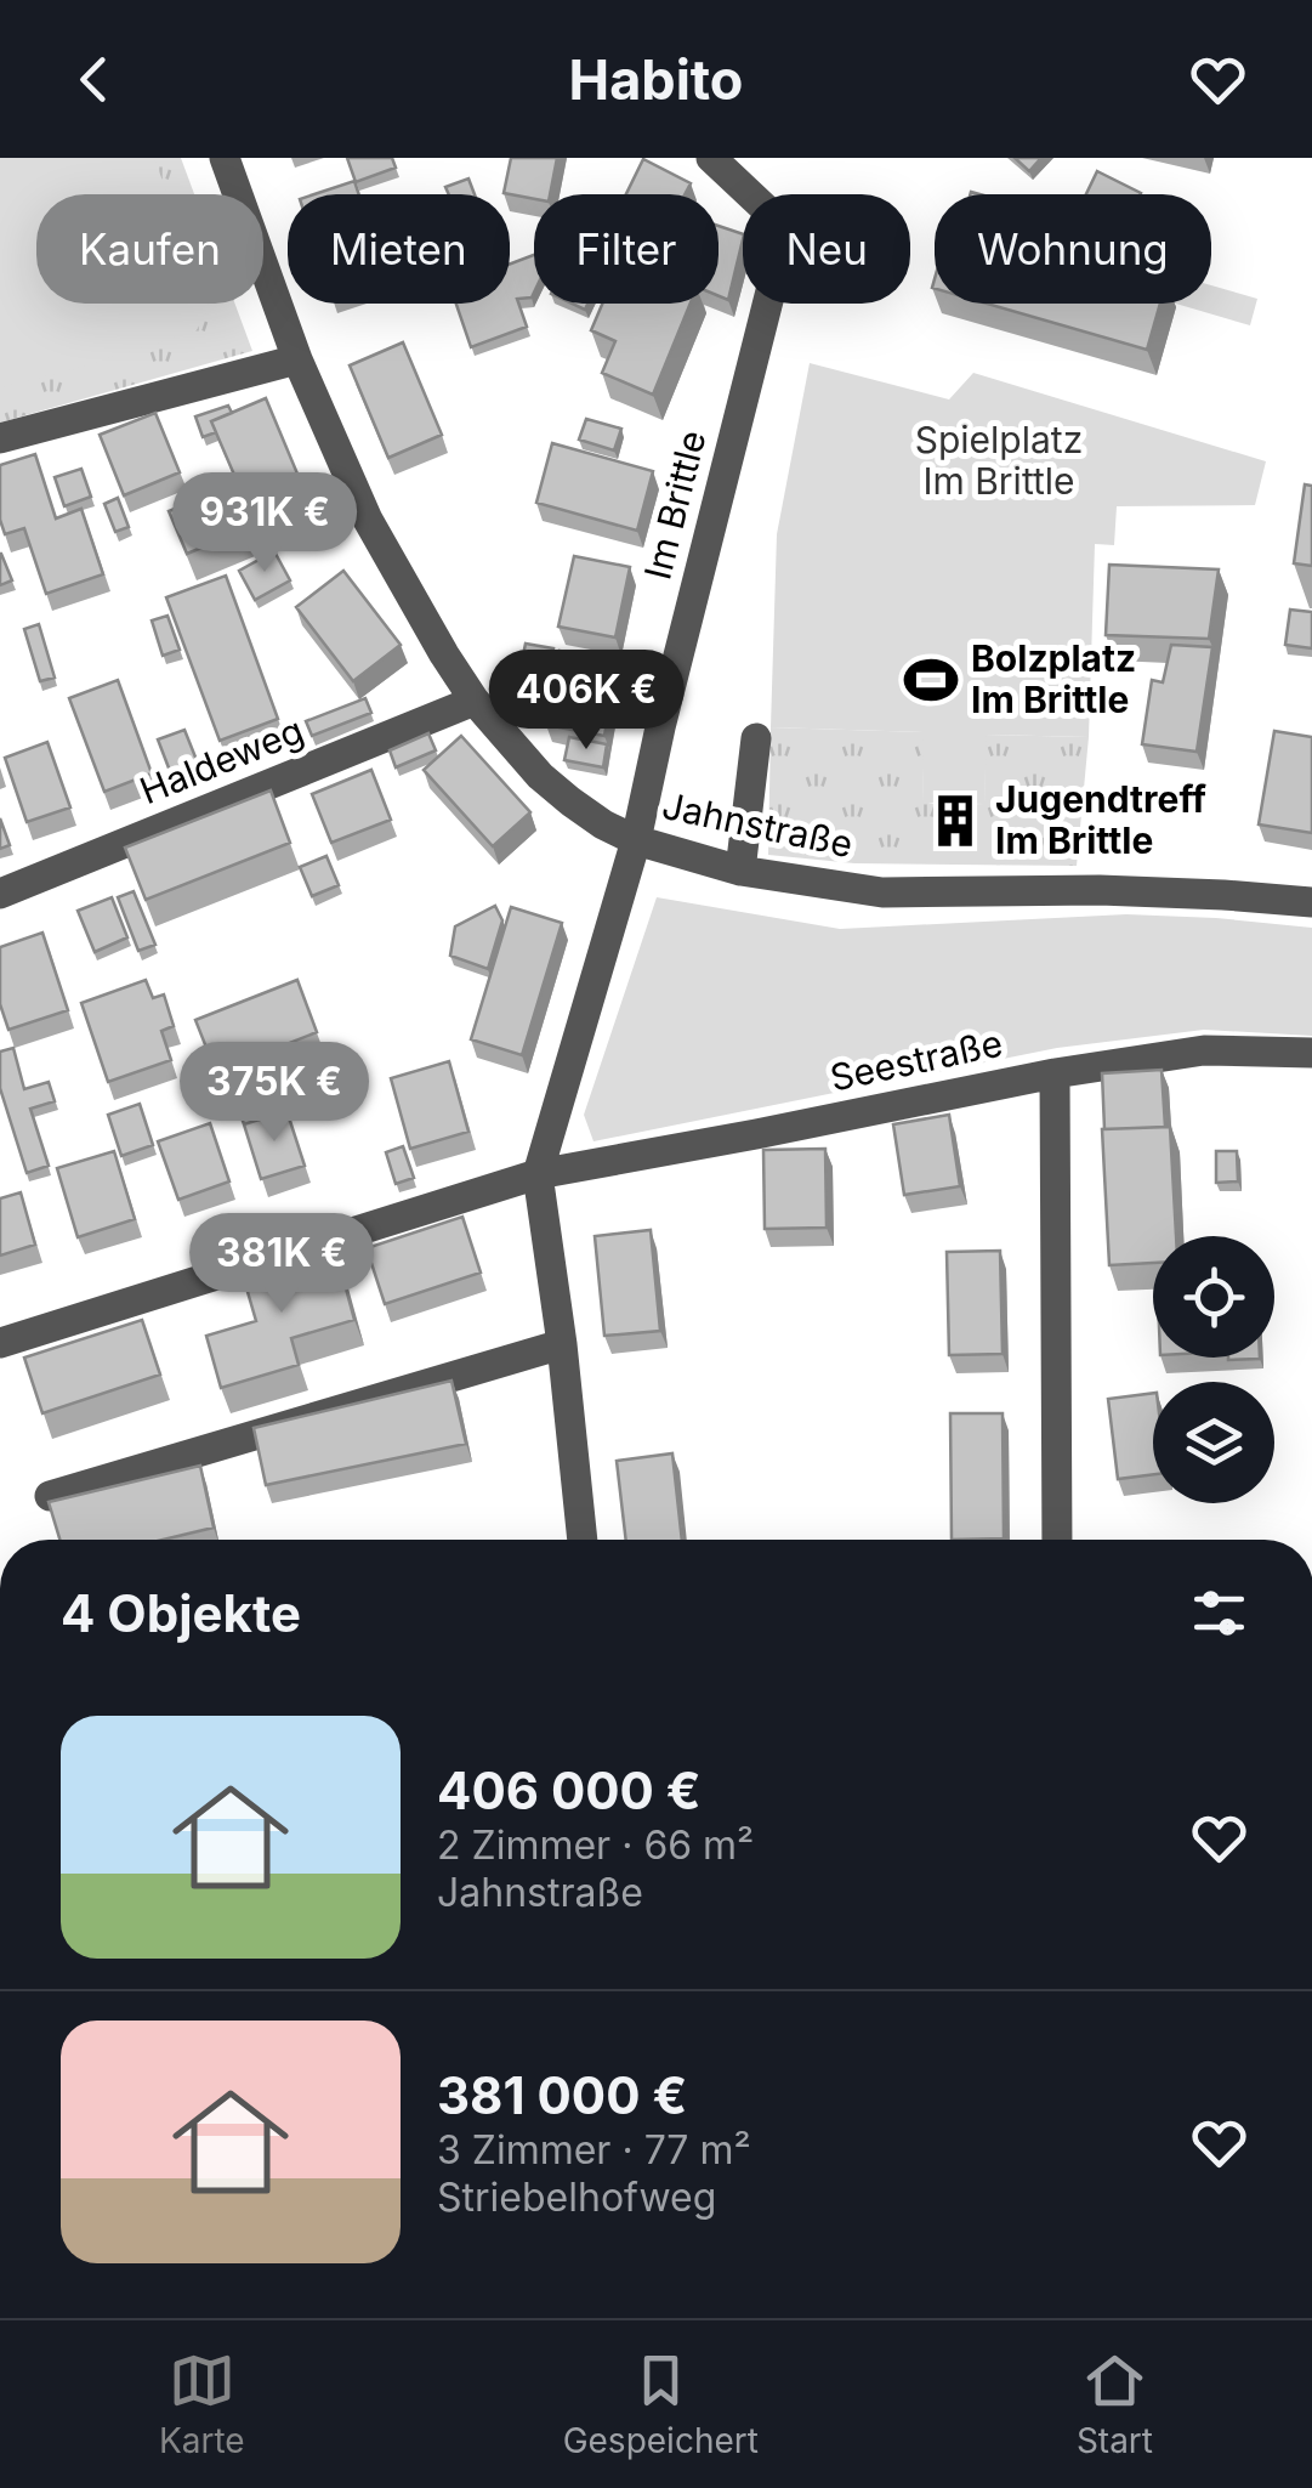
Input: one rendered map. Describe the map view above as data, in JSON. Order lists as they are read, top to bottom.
{
  "streets": {
    "street": [
      "Im Brittle",
      "Haldeweg",
      "Jahnstraße",
      "Seestraße"
    ]
  },
  "crossings": [
    ["Im Brittle", "Jahnstraße"],
    ["Im Brittle", "Seestraße"],
    ["Haldeweg", "Jahnstraße"]
  ],
  "parks": ["Spielplatz Im Brittle"],
  "places": {
    "sports": ["Bolzplatz Im Brittle"],
    "building": ["Jugendtreff Im Brittle"]
  },
  "page": {
    "header": "Habito",
    "chip": [
      "Kaufen",
      "Mieten",
      "Filter",
      "Neu",
      "Wohnung"
    ],
    "price": [
      "931K €",
      "406K €",
      "375K €",
      "381K €"
    ],
    "heading": "4 Objekte",
    "list": [
      {
        "name": "406 000 €",
        "note": "2 Zimmer · 66 m² · Jahnstraße"
      },
      {
        "name": "381 000 €",
        "note": "3 Zimmer · 77 m² · Striebelhofweg"
      }
    ],
    "tabs": ["Karte", "Gespeichert", "Start"]
  }
}
